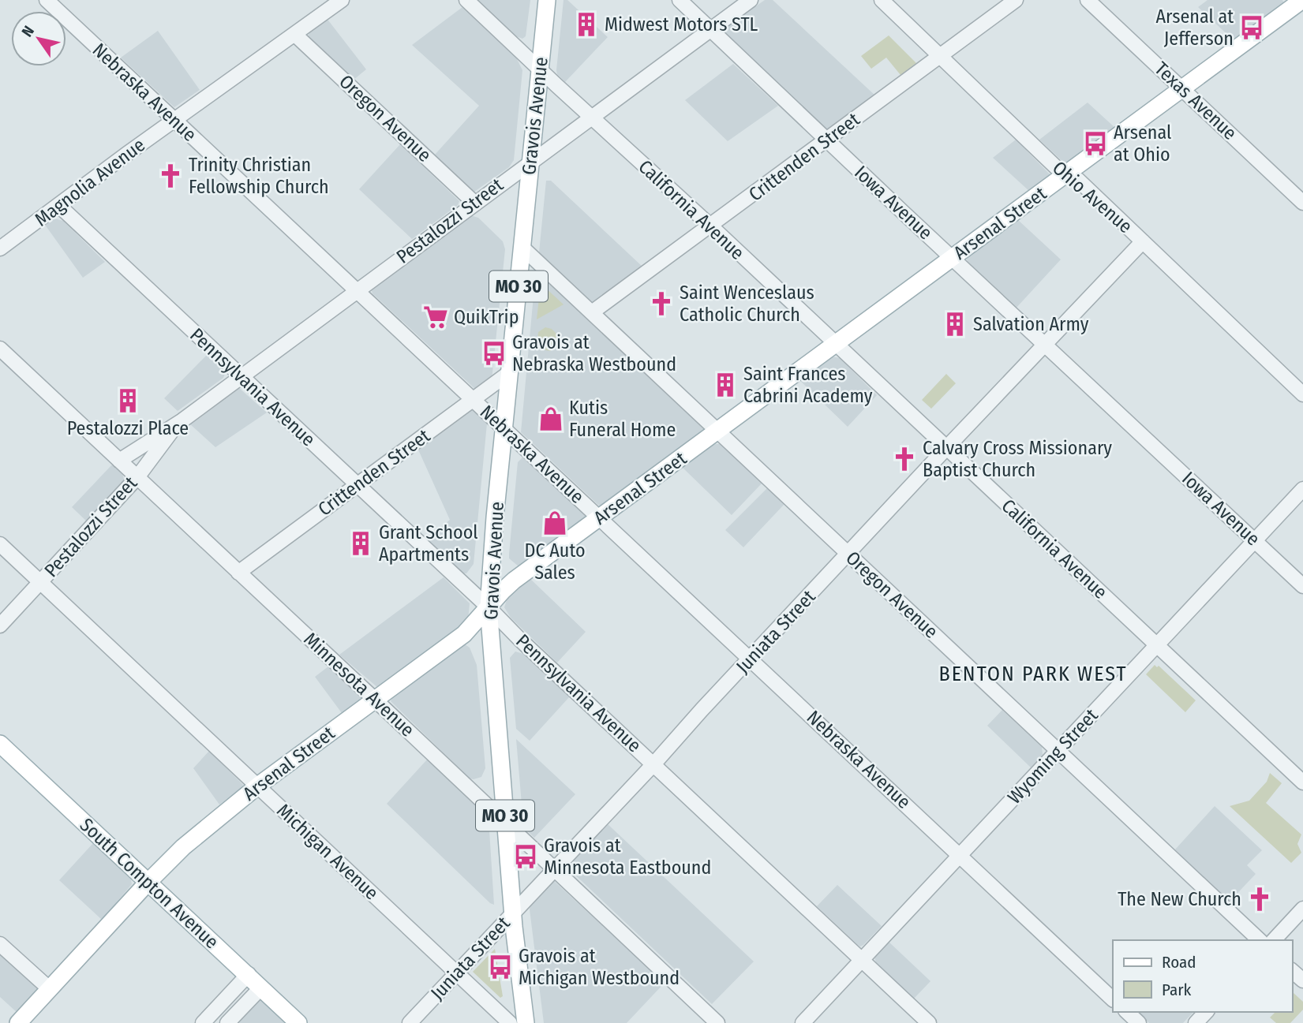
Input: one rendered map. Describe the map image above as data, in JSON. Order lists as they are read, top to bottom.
{
  "streets": {
    "main road": [
      "Gravois Avenue",
      "Arsenal Street",
      "MO 30",
      "South Compton Avenue"
    ],
    "street": [
      "Nebraska Avenue",
      "Texas Avenue",
      "Oregon Avenue",
      "Crittenden Street",
      "Magnolia Avenue",
      "Ohio Avenue",
      "Iowa Avenue",
      "California Avenue",
      "Pestalozzi Street",
      "Pennsylvania Avenue",
      "Juniata Street",
      "Minnesota Avenue",
      "Wyoming Street",
      "Michigan Avenue"
    ]
  },
  "crossings": [
    ["Nebraska Avenue", "Gravois Avenue"],
    ["Nebraska Avenue", "Crittenden Street"],
    ["Nebraska Avenue", "Magnolia Avenue"],
    ["Nebraska Avenue", "Pestalozzi Street"],
    ["Nebraska Avenue", "Arsenal Street"],
    ["Nebraska Avenue", "Juniata Street"],
    ["Nebraska Avenue", "Wyoming Street"],
    ["Texas Avenue", "Arsenal Street"],
    ["Gravois Avenue", "Oregon Avenue"],
    ["Gravois Avenue", "Crittenden Street"],
    ["Gravois Avenue", "California Avenue"],
    ["Gravois Avenue", "Pestalozzi Street"],
    ["Gravois Avenue", "Arsenal Street"],
    ["Gravois Avenue", "Pennsylvania Avenue"],
    ["Gravois Avenue", "Juniata Street"],
    ["Gravois Avenue", "Minnesota Avenue"],
    ["Oregon Avenue", "Crittenden Street"],
    ["Oregon Avenue", "Magnolia Avenue"],
    ["Oregon Avenue", "Pestalozzi Street"],
    ["Oregon Avenue", "Arsenal Street"],
    ["Oregon Avenue", "Juniata Street"],
    ["Oregon Avenue", "Wyoming Street"],
    ["Crittenden Street", "Ohio Avenue"],
    ["Crittenden Street", "Iowa Avenue"],
    ["Crittenden Street", "California Avenue"],
    ["Crittenden Street", "Pennsylvania Avenue"],
    ["Crittenden Street", "Minnesota Avenue"],
    ["Magnolia Avenue", "Pennsylvania Avenue"],
    ["Ohio Avenue", "Arsenal Street"],
    ["Ohio Avenue", "Juniata Street"],
    ["Iowa Avenue", "Pestalozzi Street"],
    ["Iowa Avenue", "Arsenal Street"],
    ["Iowa Avenue", "Juniata Street"],
    ["Iowa Avenue", "Wyoming Street"],
    ["California Avenue", "Pestalozzi Street"],
    ["California Avenue", "Arsenal Street"],
    ["California Avenue", "Juniata Street"],
    ["California Avenue", "Wyoming Street"],
    ["Pestalozzi Street", "Pennsylvania Avenue"],
    ["Pestalozzi Street", "Minnesota Avenue"],
    ["Pestalozzi Street", "Michigan Avenue"],
    ["Arsenal Street", "Pennsylvania Avenue"],
    ["Arsenal Street", "Minnesota Avenue"],
    ["Arsenal Street", "Michigan Avenue"],
    ["Arsenal Street", "South Compton Avenue"],
    ["Pennsylvania Avenue", "Juniata Street"],
    ["Pennsylvania Avenue", "Wyoming Street"],
    ["Juniata Street", "Minnesota Avenue"],
    ["Juniata Street", "Michigan Avenue"]
  ],
  "districts": ["BENTON PARK WEST"],
  "places": {
    "building": [
      "Midwest Motors STL",
      "Salvation Army",
      "Saint Frances Cabrini Academy",
      "Pestalozzi Place",
      "Grant School Apartments"
    ],
    "bus stop": [
      "Arsenal at Jefferson",
      "Arsenal at Ohio",
      "Gravois at Nebraska Westbound",
      "Gravois at Minnesota Eastbound",
      "Gravois at Michigan Westbound"
    ],
    "church": [
      "Trinity Christian Fellowship Church",
      "Saint Wenceslaus Catholic Church",
      "Calvary Cross Missionary Baptist Church",
      "The New Church"
    ],
    "supermarket": ["QuikTrip"],
    "shop": ["Kutis Funeral Home", "DC Auto Sales"]
  },
  "legend": ["Road", "Park"],
  "north": "top left"
}
